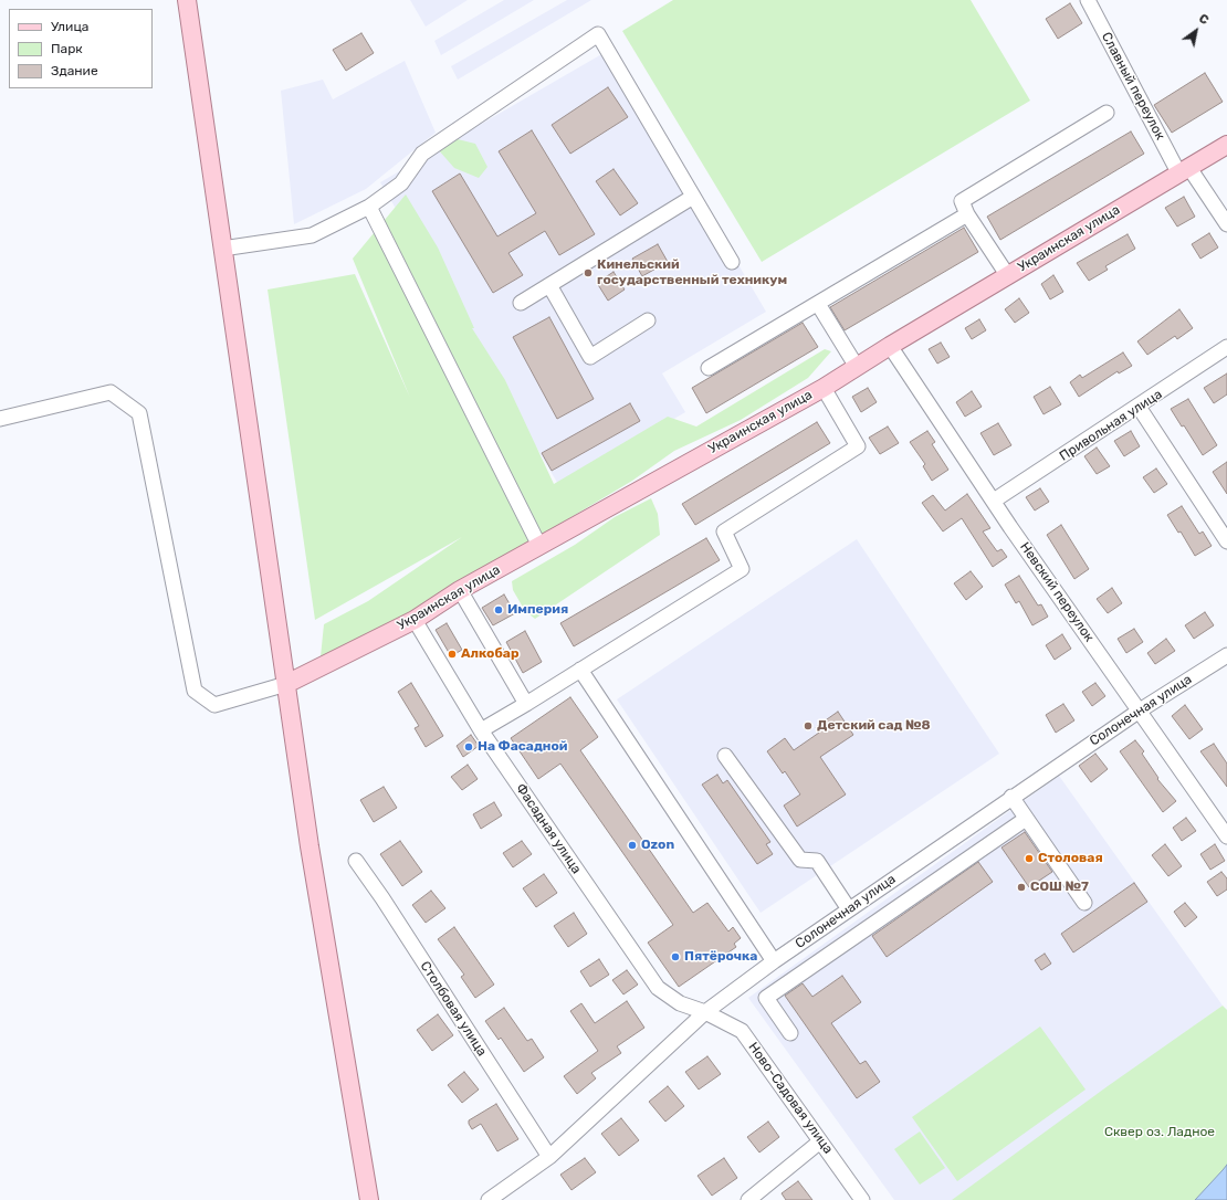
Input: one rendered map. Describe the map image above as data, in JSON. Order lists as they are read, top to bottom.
{
  "streets": {
    "main road": ["Украинская улица"],
    "street": [
      "Славный переулок",
      "Привольная улица",
      "Невский переулок",
      "Солонечная улица",
      "Фасадная улица",
      "Столбовая улица",
      "Ново-Садовая улица"
    ]
  },
  "crossings": [
    ["Славный переулок", "Украинская улица"],
    ["Украинская улица", "Невский переулок"],
    ["Украинская улица", "Фасадная улица"],
    ["Привольная улица", "Невский переулок"],
    ["Невский переулок", "Солонечная улица"],
    ["Солонечная улица", "Фасадная улица"],
    ["Солонечная улица", "Столбовая улица"],
    ["Солонечная улица", "Ново-Садовая улица"],
    ["Фасадная улица", "Ново-Садовая улица"]
  ],
  "parks": ["Сквер оз. Ладное"],
  "places": [
    "Кинельский государственный техникум",
    "Империя",
    "Алкобар",
    "Детский сад №8",
    "На Фасадной",
    "Ozon",
    "Столовая",
    "СОШ №7",
    "Пятёрочка"
  ],
  "legend": ["Улица", "Парк", "Здание"],
  "north": "top right"
}
